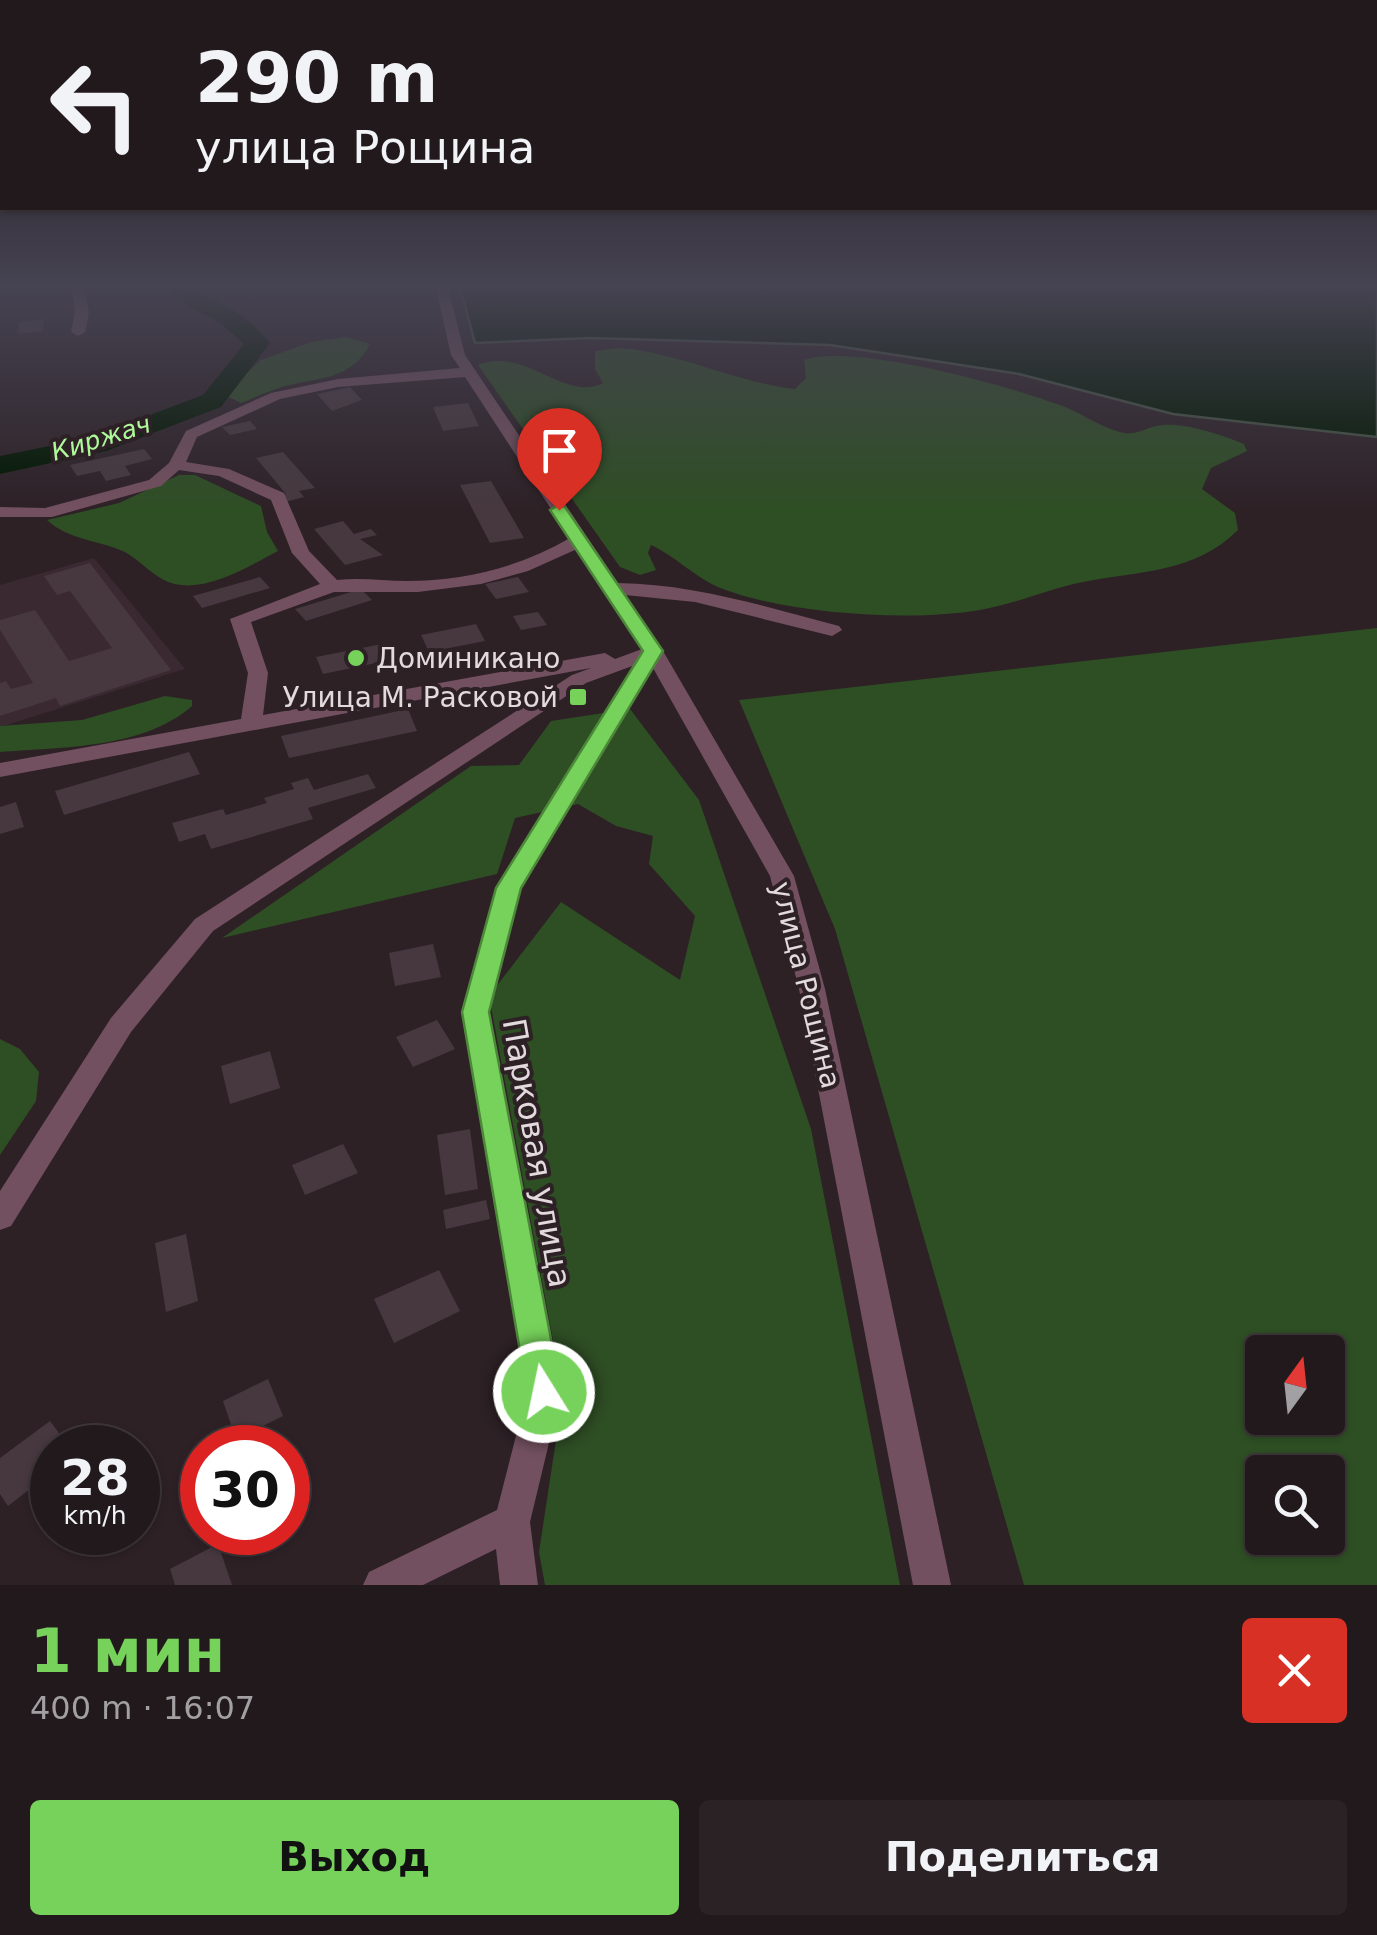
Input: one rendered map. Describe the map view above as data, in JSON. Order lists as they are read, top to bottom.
{
  "streets": {
    "street": ["улица Рощина", "Парковая улица"]
  },
  "crossings": [
    ["улица Рощина", "Парковая улица"]
  ],
  "water": ["Киржач"],
  "places": {
    "other": ["Доминикано"],
    "transit": ["Улица М. Расковой"]
  },
  "north": "top",
  "page": {
    "turn": ["290 m", "улица Рощина"],
    "speed": "28 km/h",
    "limit": "30",
    "heading": ["1 мин", "400 m · 16:07"],
    "buttons": ["Выход", "Поделиться"]
  }
}
